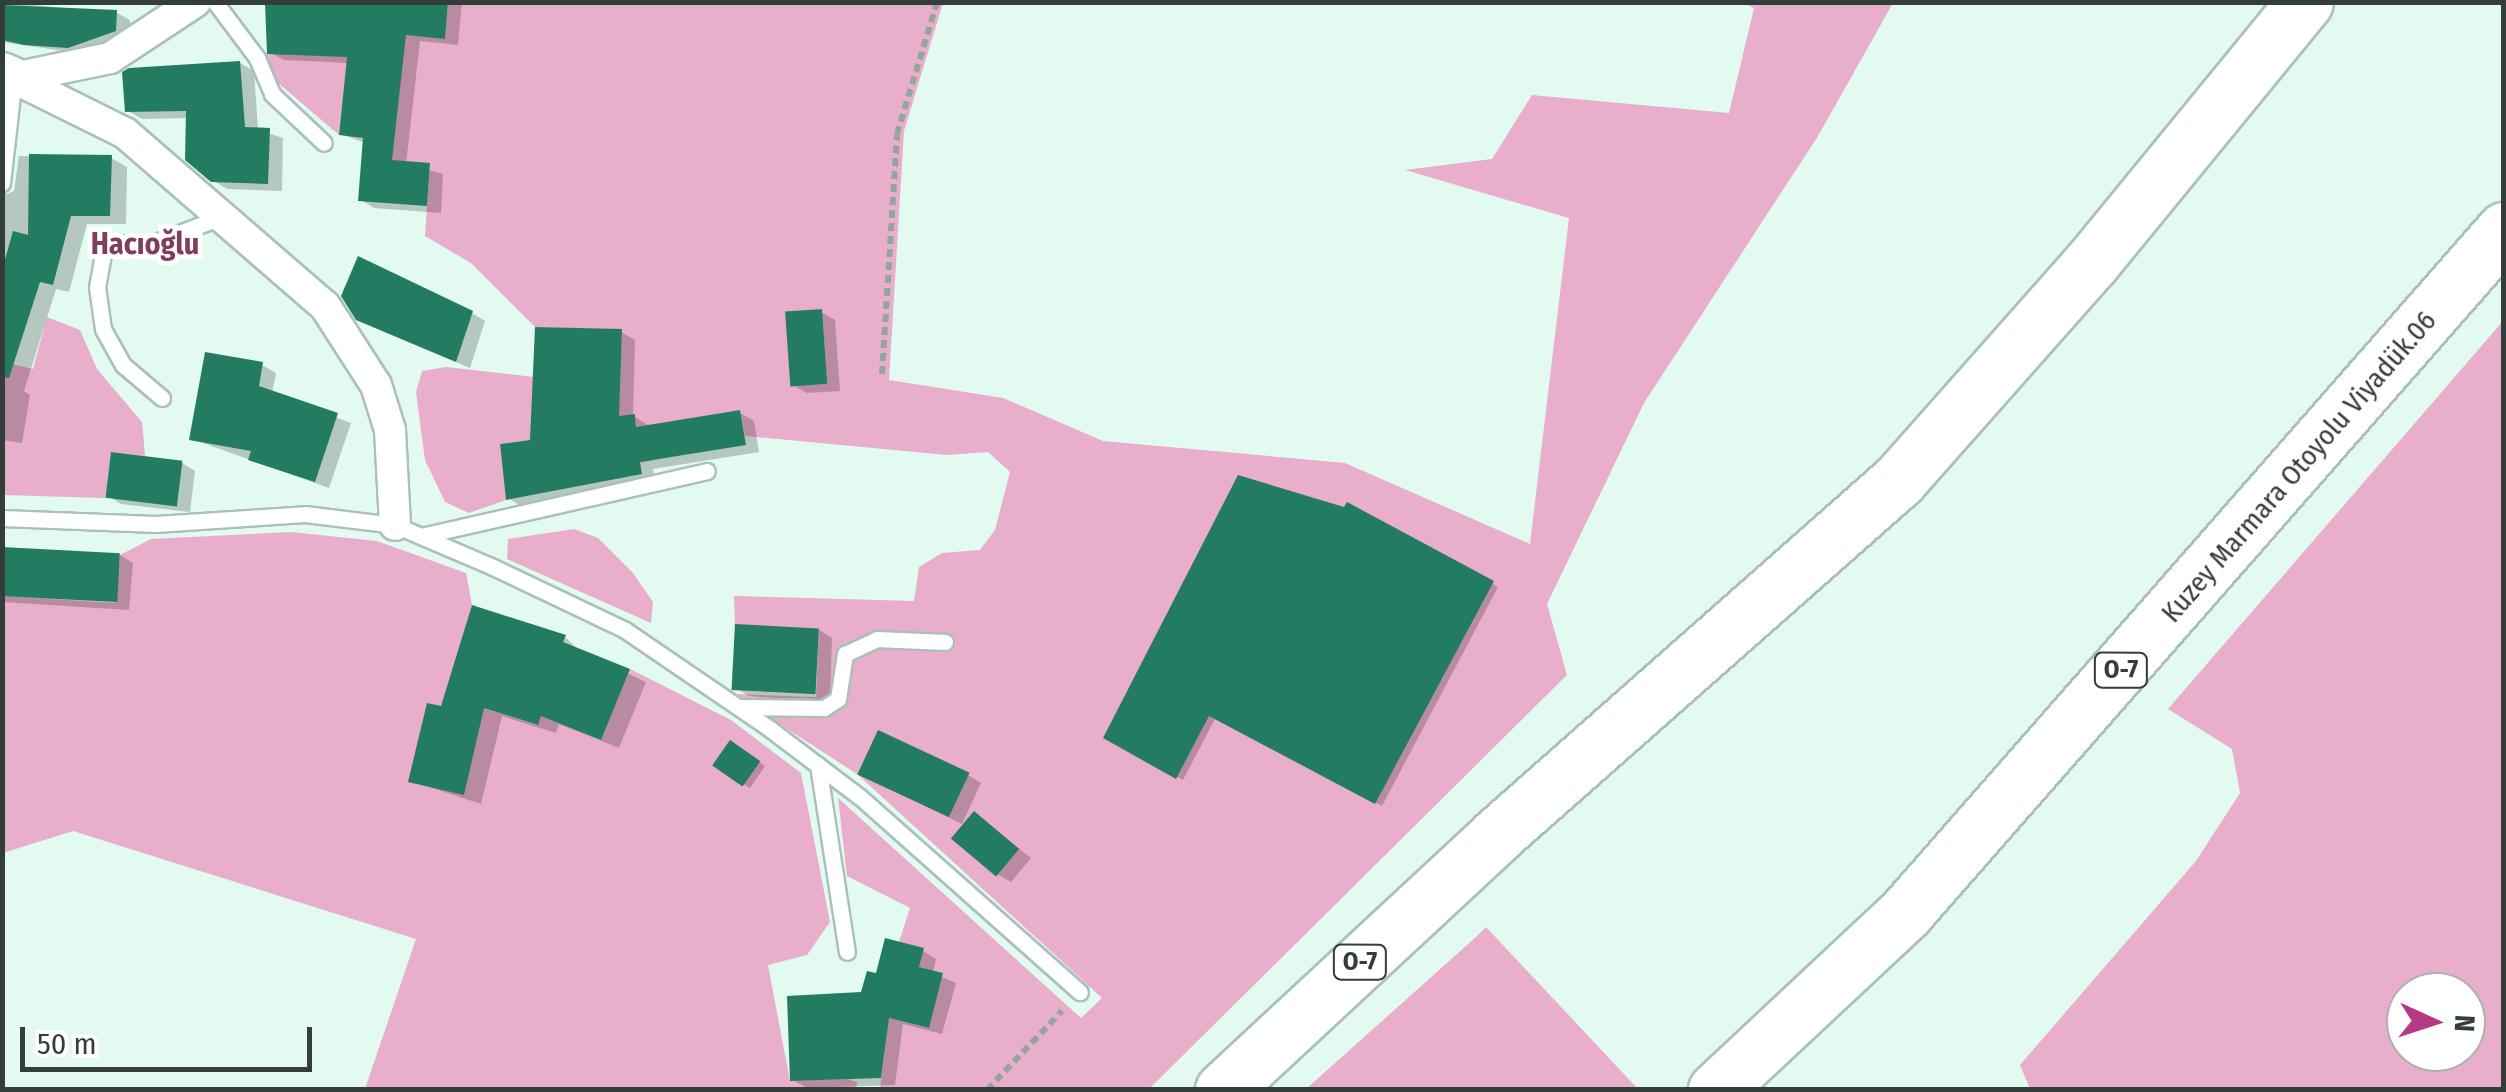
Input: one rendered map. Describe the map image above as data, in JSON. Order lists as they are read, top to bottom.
{
  "streets": {
    "highway": ["Kuzey Marmara Otoyolu Viyadük.06", "O-7"]
  },
  "districts": ["Hacıoğlu"],
  "scale_bar": "50 m",
  "north": "right"
}
